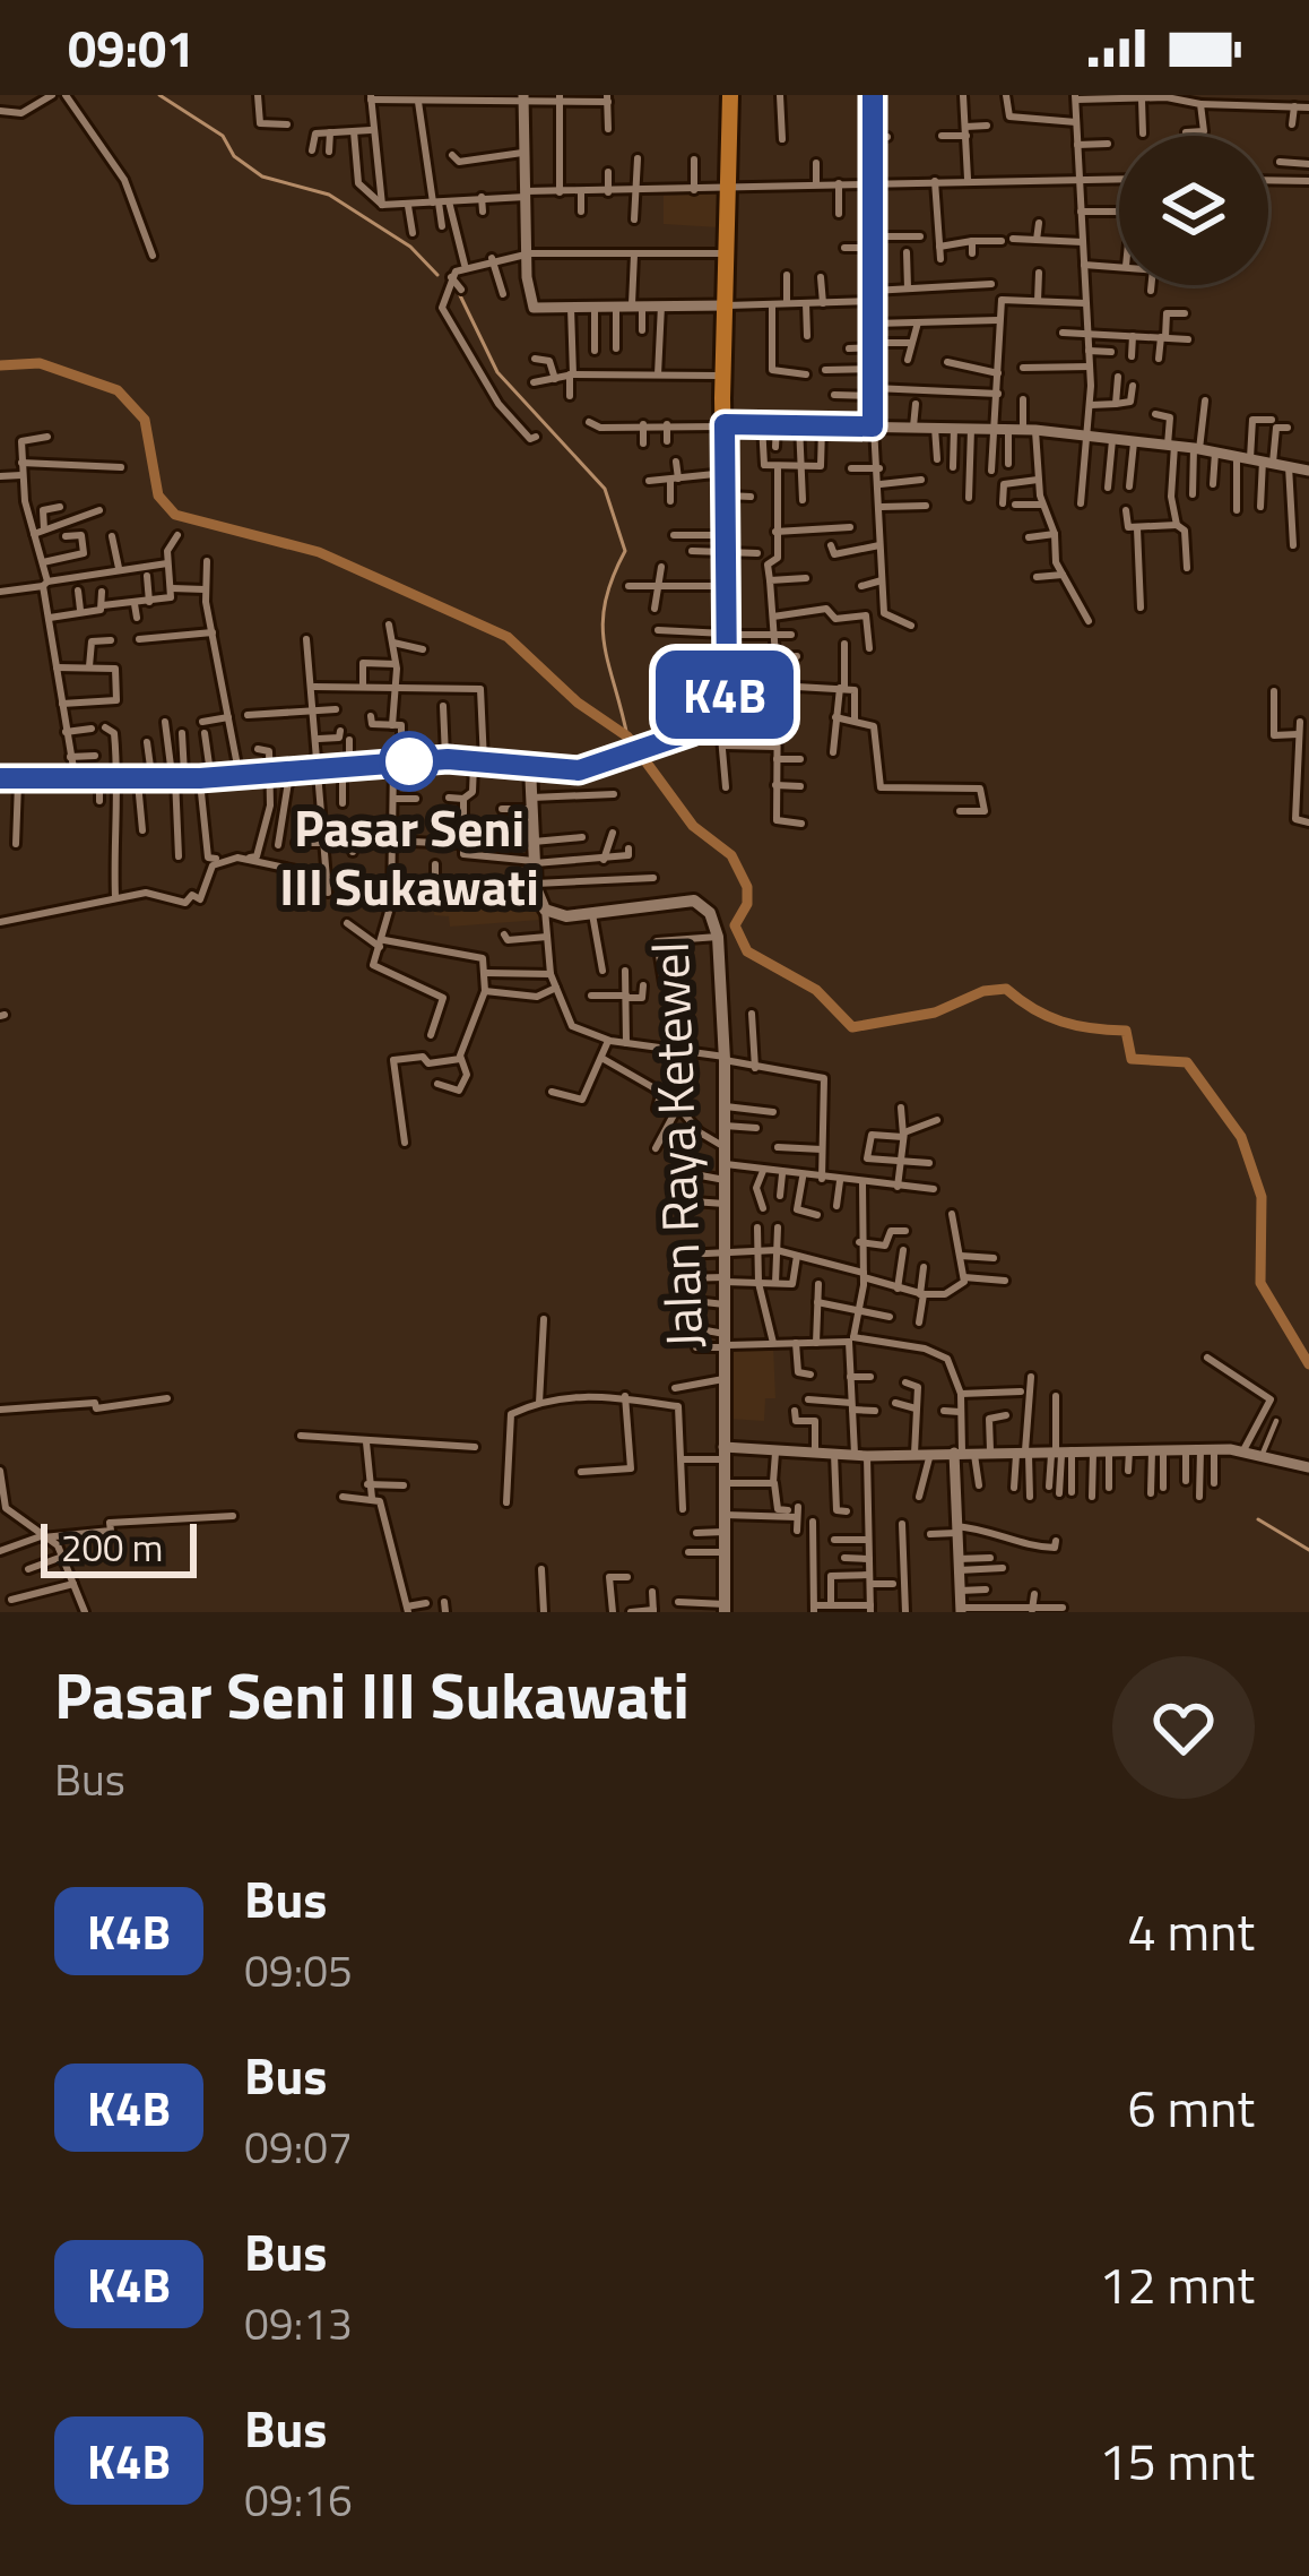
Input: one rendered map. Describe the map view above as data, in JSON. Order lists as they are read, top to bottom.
{
  "streets": {
    "main road": ["Jalan Raya Ketewel"]
  },
  "places": ["Pasar Seni III Sukawati"],
  "lines": ["bus line K4B"],
  "scale_bar": "200 m",
  "page": {
    "status": "09:01",
    "on_map": "K4B",
    "scale": "200 m",
    "heading": ["Pasar Seni III Sukawati", "Bus"],
    "list": [
      {
        "mark": "K4B",
        "name": "Bus",
        "note": "09:05",
        "value": "4 mnt"
      },
      {
        "mark": "K4B",
        "name": "Bus",
        "note": "09:07",
        "value": "6 mnt"
      },
      {
        "mark": "K4B",
        "name": "Bus",
        "note": "09:13",
        "value": "12 mnt"
      },
      {
        "mark": "K4B",
        "name": "Bus",
        "note": "09:16",
        "value": "15 mnt"
      }
    ]
  }
}
